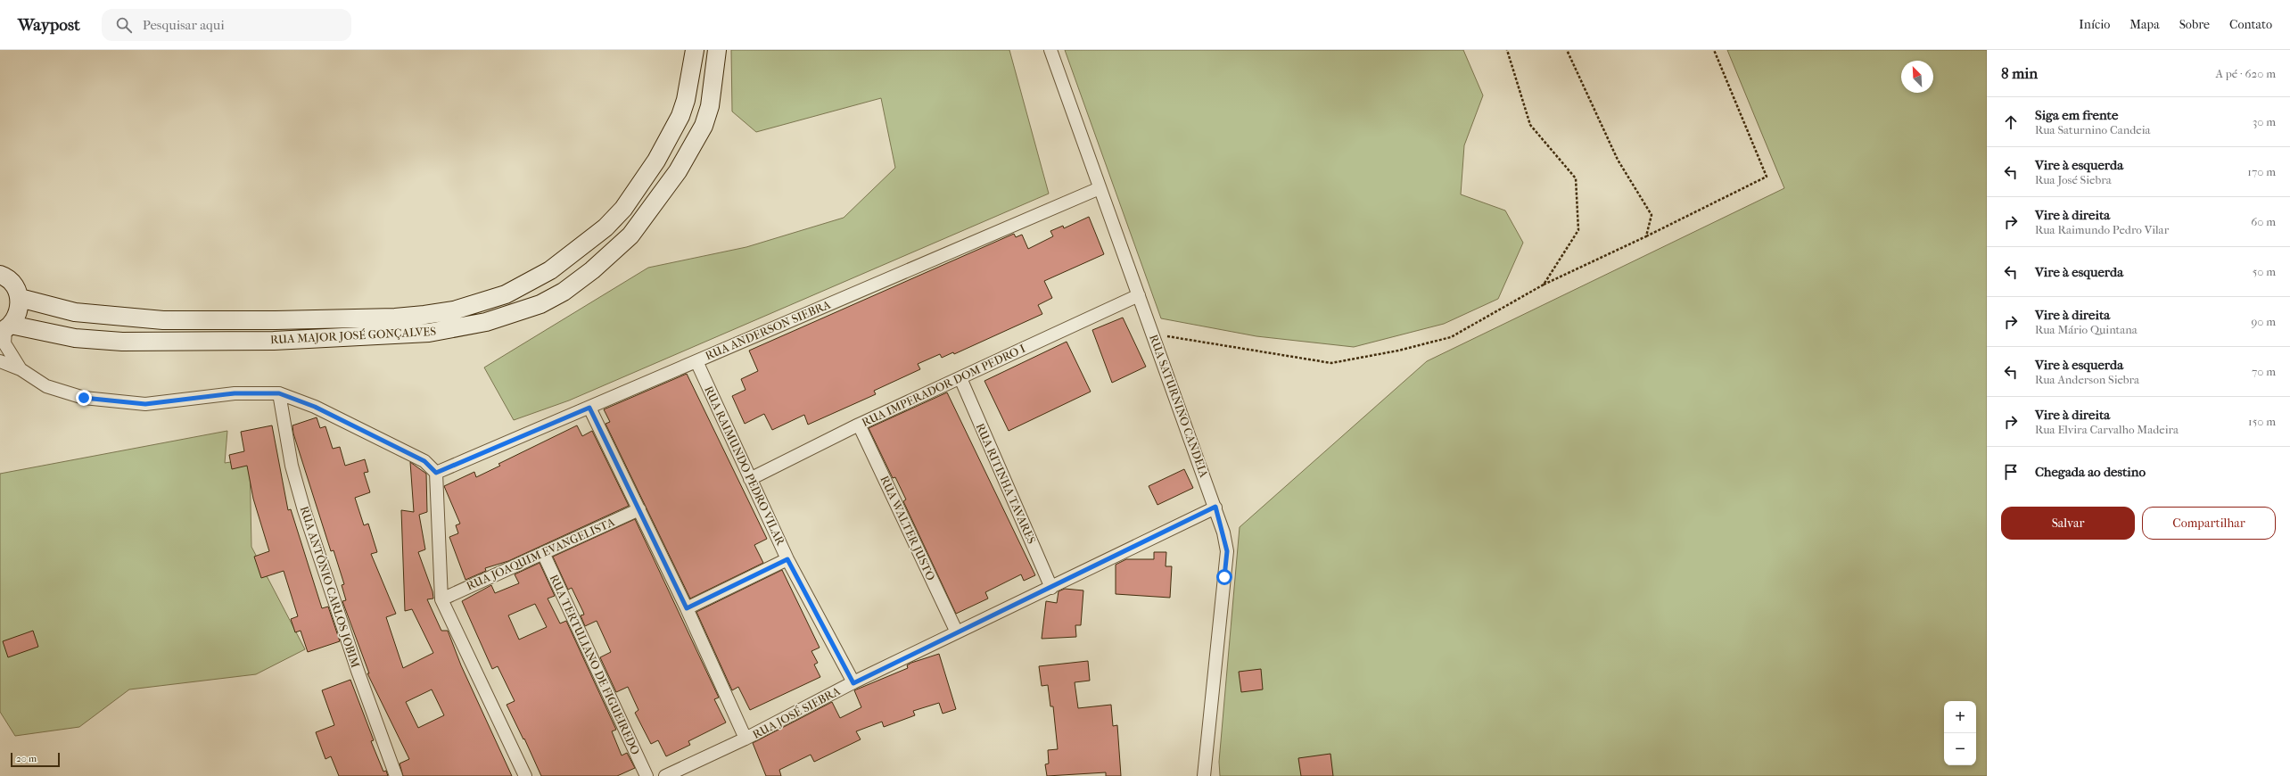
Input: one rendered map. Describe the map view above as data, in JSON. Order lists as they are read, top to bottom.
{
  "streets": {
    "street": [
      "RUA ANDERSON SIEBRA",
      "RUA MAJOR JOSÉ GONÇALVES",
      "RUA IMPERADOR DOM PEDRO I",
      "RUA SATURNINO CANDEIA",
      "RUA RAIMUNDO PEDRO VILAR",
      "RUA RITINHA TAVARES",
      "RUA WALTER JUSTO",
      "RUA JOAQUIM EVANGELISTA",
      "RUA ANTÔNIO CARLOS JOBIM",
      "RUA TERTULIANO DE FIGUEIREDO",
      "RUA JOSÉ SIEBRA"
    ]
  },
  "crossings": [
    ["RUA ANDERSON SIEBRA", "RUA SATURNINO CANDEIA"],
    ["RUA ANDERSON SIEBRA", "RUA RAIMUNDO PEDRO VILAR"],
    ["RUA IMPERADOR DOM PEDRO I", "RUA SATURNINO CANDEIA"],
    ["RUA IMPERADOR DOM PEDRO I", "RUA RAIMUNDO PEDRO VILAR"],
    ["RUA IMPERADOR DOM PEDRO I", "RUA RITINHA TAVARES"],
    ["RUA IMPERADOR DOM PEDRO I", "RUA WALTER JUSTO"],
    ["RUA SATURNINO CANDEIA", "RUA JOSÉ SIEBRA"],
    ["RUA RAIMUNDO PEDRO VILAR", "RUA JOSÉ SIEBRA"],
    ["RUA RITINHA TAVARES", "RUA JOSÉ SIEBRA"],
    ["RUA WALTER JUSTO", "RUA JOSÉ SIEBRA"],
    ["RUA JOAQUIM EVANGELISTA", "RUA TERTULIANO DE FIGUEIREDO"]
  ],
  "scale_bar": "20 m",
  "north": "top left",
  "page": {
    "header": "Waypost",
    "search": "Pesquisar aqui",
    "nav": [
      "Início",
      "Mapa",
      "Sobre",
      "Contato"
    ],
    "heading": ["8 min", "A pé · 620 m"],
    "list": [
      ["Siga em frente", "Rua Saturnino Candeia", "30 m"],
      ["Vire à esquerda", "Rua José Siebra", "170 m"],
      ["Vire à direita", "Rua Raimundo Pedro Vilar", "60 m"],
      ["Vire à esquerda", "50 m"],
      ["Vire à direita", "Rua Mário Quintana", "90 m"],
      ["Vire à esquerda", "Rua Anderson Siebra", "70 m"],
      ["Vire à direita", "Rua Elvira Carvalho Madeira", "150 m"],
      "Chegada ao destino"
    ],
    "buttons": ["Salvar", "Compartilhar"],
    "map_buttons": ["+", "−"],
    "scale": "20 m"
  }
}
